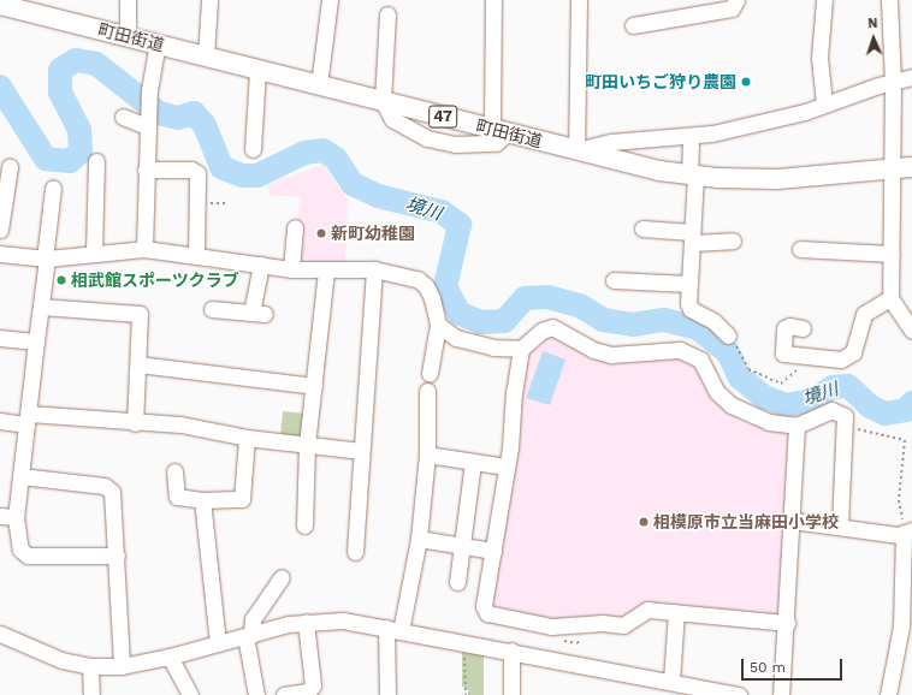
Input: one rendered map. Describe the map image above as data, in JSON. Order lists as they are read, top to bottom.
{
  "streets": {
    "main road": ["町田街道", "47"]
  },
  "water": ["境川"],
  "places": [
    "町田いちご狩り農園",
    "新町幼稚園",
    "相武館スポーツクラブ",
    "相模原市立当麻田小学校"
  ],
  "scale_bar": "50 m",
  "north": "top"
}
